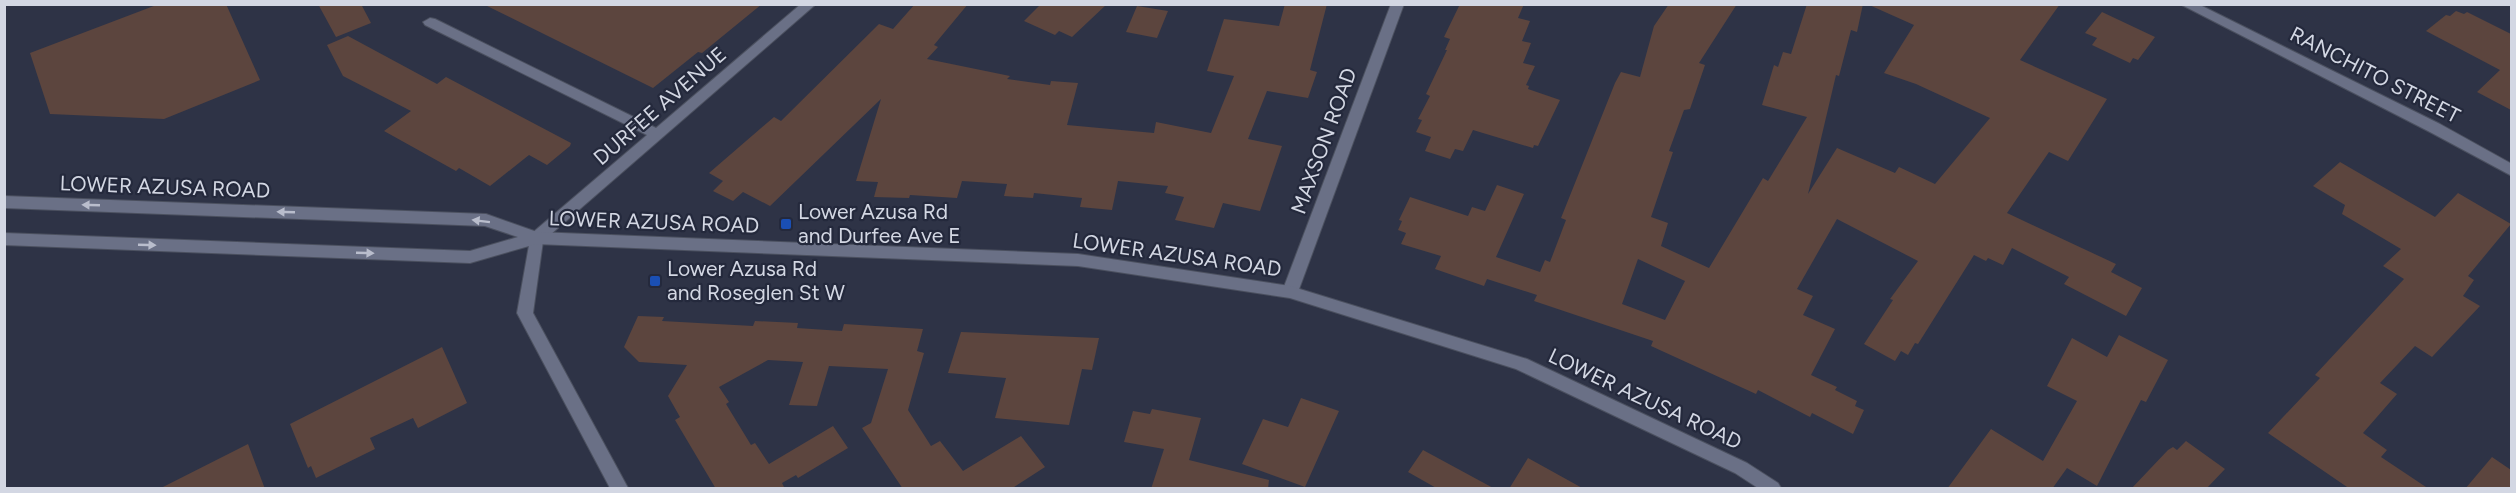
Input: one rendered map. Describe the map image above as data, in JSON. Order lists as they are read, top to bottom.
{
  "streets": {
    "main road": [
      "RANCHITO STREET",
      "DURFEE AVENUE",
      "MAXSON ROAD",
      "LOWER AZUSA ROAD"
    ]
  },
  "crossings": [
    ["DURFEE AVENUE", "LOWER AZUSA ROAD"],
    ["MAXSON ROAD", "LOWER AZUSA ROAD"]
  ],
  "places": {
    "transit": ["Lower Azusa Rd and Durfee Ave E", "Lower Azusa Rd and Roseglen St W"]
  }
}
